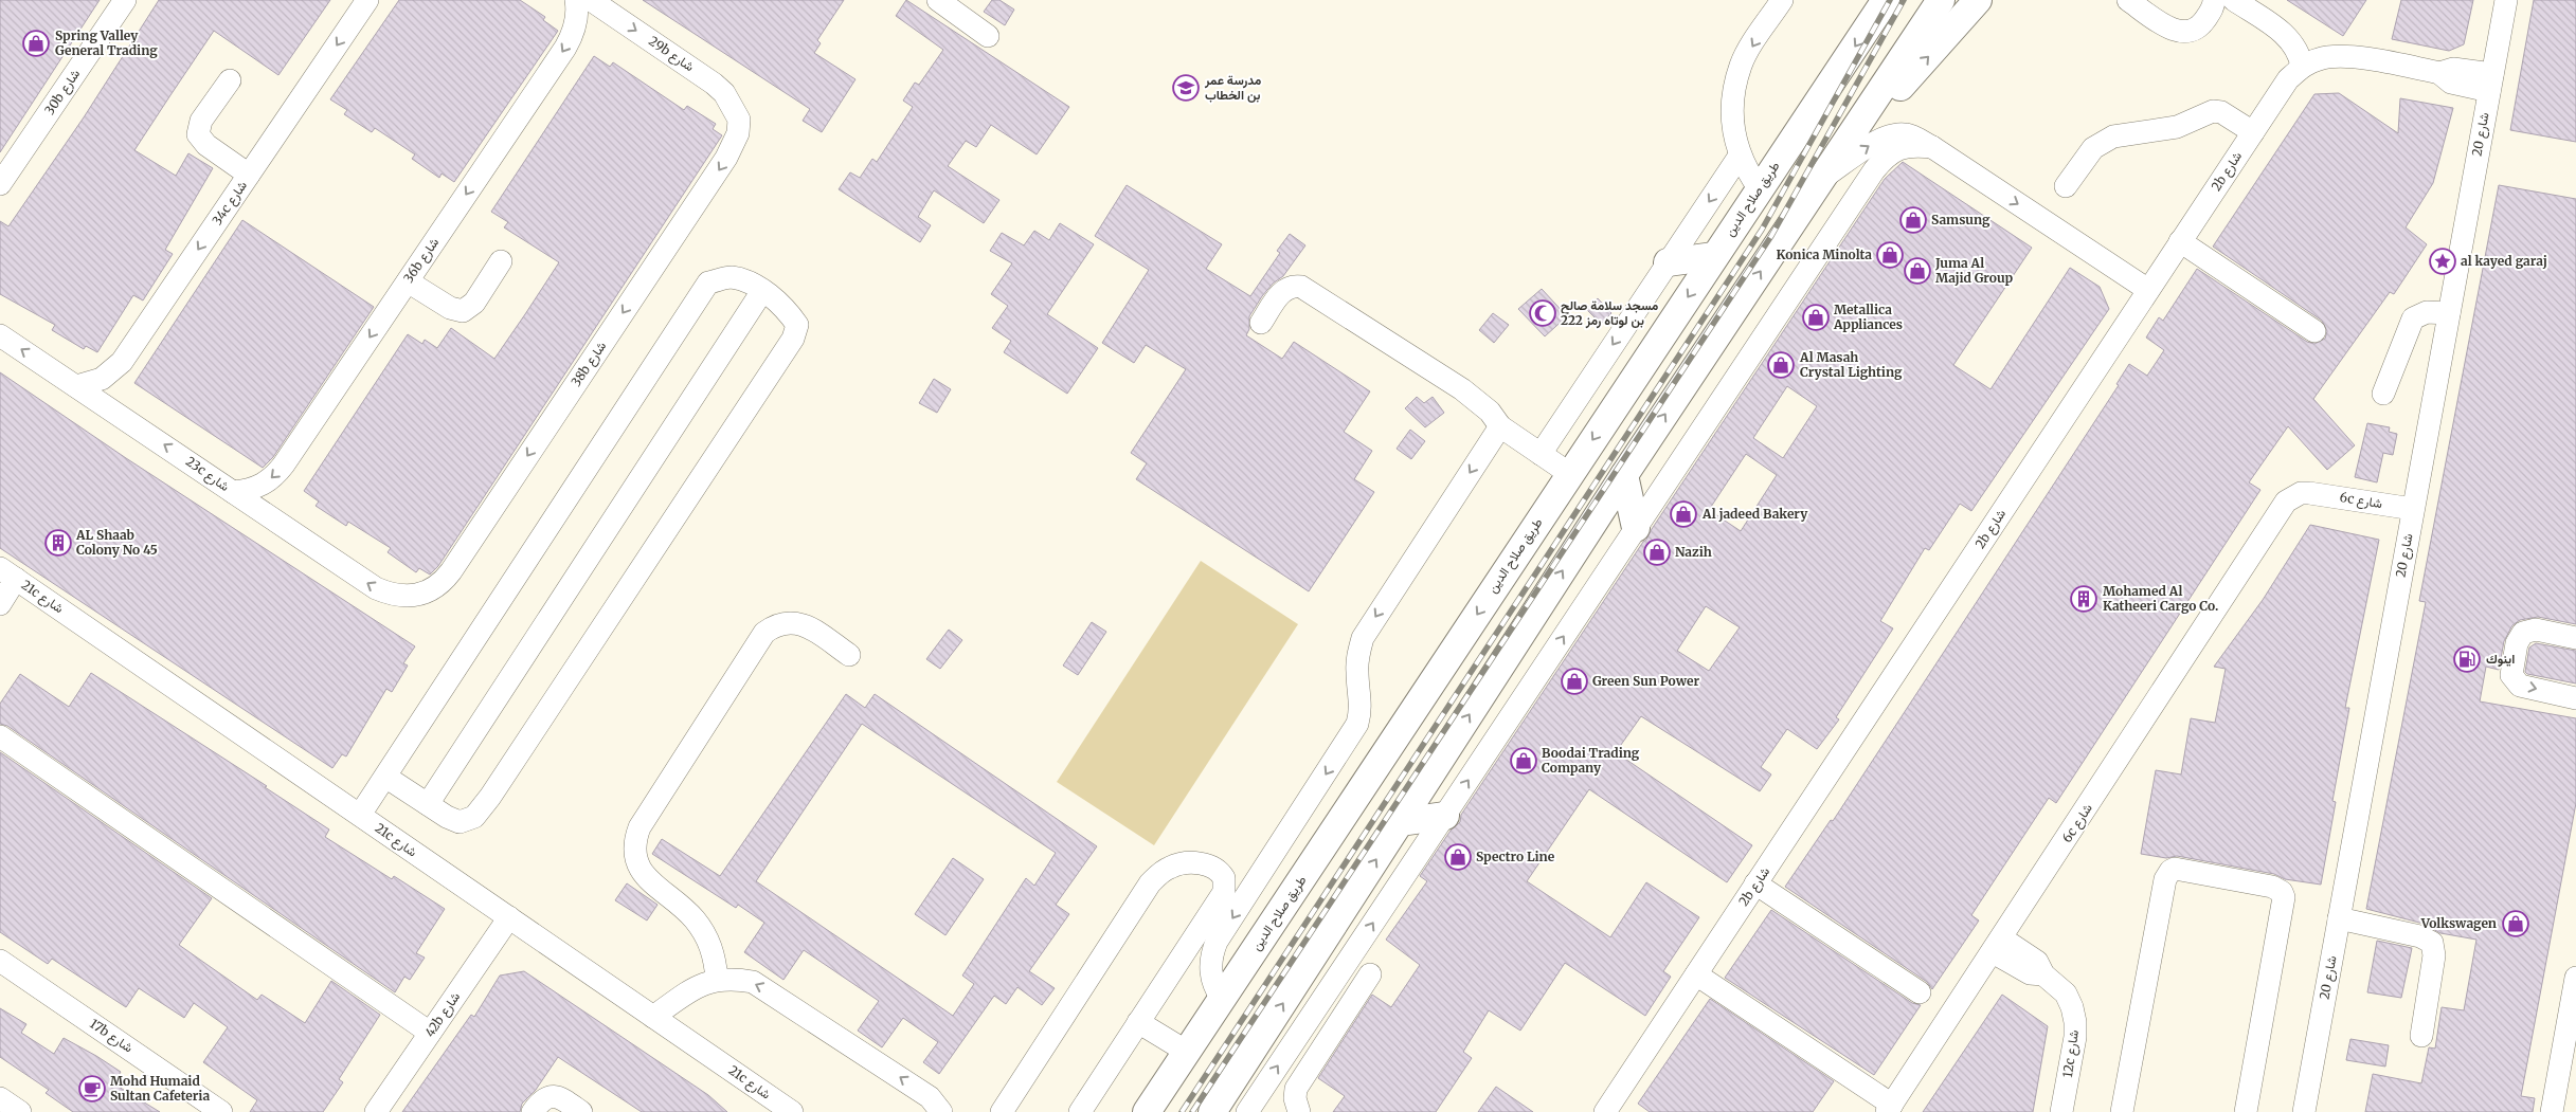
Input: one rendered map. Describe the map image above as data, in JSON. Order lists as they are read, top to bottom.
{
  "streets": {
    "main road": ["طريق صلاح الدين"],
    "street": [
      "29b شارع",
      "30b شارع",
      "شارع 20",
      "2b شارع",
      "34c شارع",
      "36b شارع",
      "38b شارع",
      "23c شارع",
      "6c شارع",
      "21c شارع",
      "42b شارع",
      "17b شارع",
      "12c شارع"
    ]
  },
  "crossings": [
    ["29b شارع", "38b شارع"],
    ["شارع 20", "2b شارع"],
    ["شارع 20", "6c شارع"],
    ["34c شارع", "23c شارع"],
    ["36b شارع", "23c شارع"],
    ["38b شارع", "23c شارع"],
    ["6c شارع", "12c شارع"],
    ["21c شارع", "42b شارع"]
  ],
  "one_way": [
    "29b شارع",
    "34c شارع",
    "36b شارع",
    "23c شارع"
  ],
  "places": {
    "shop": [
      "Spring Valley General Trading",
      "Samsung",
      "Konica Minolta",
      "Juma Al Majid Group",
      "Metallica Appliances",
      "Al Masah Crystal Lighting",
      "Al jadeed Bakery",
      "Nazih",
      "Green Sun Power",
      "Boodai Trading Company",
      "Spectro Line",
      "Volkswagen"
    ],
    "school or university": ["مدرسة عمر بن الخطاب"],
    "place": ["al kayed garaj"],
    "mosque": ["مسجد سلامة صالح بن لوتاه رمز 222"],
    "building": ["AL Shaab Colony No 45", "Mohamed Al Katheeri Cargo Co."],
    "fuel station": ["اينوك"],
    "cafe": ["Mohd Humaid Sultan Cafeteria"]
  }
}
